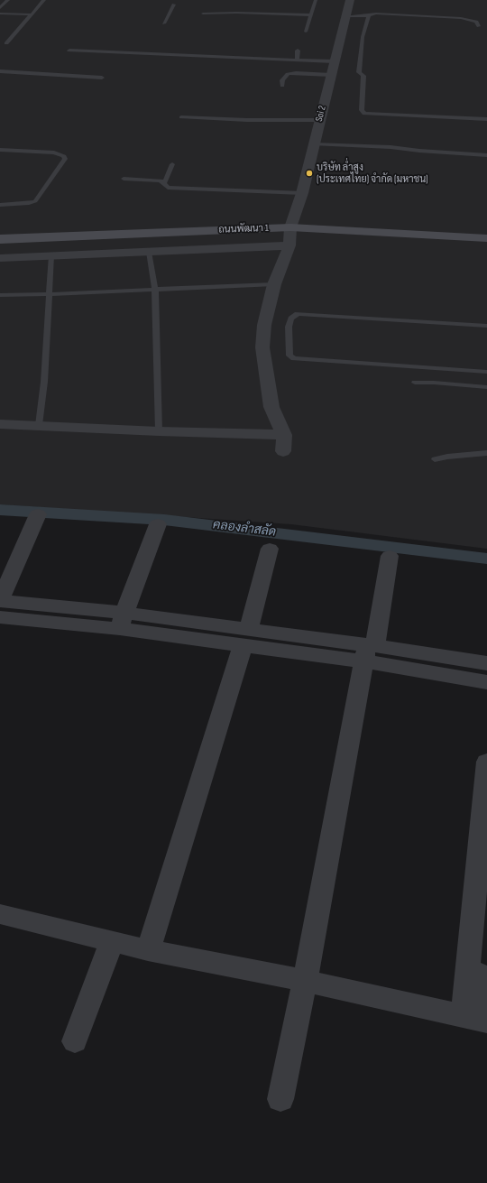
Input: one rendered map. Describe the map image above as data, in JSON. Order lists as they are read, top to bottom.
{
  "streets": {
    "main road": ["ถนนพัฒนา 1"],
    "street": ["Soi 2"]
  },
  "crossings": [
    ["Soi 2", "ถนนพัฒนา 1"]
  ],
  "water": ["คลองลำสลัด"],
  "places": ["บริษัท ล่ำสูง (ประเทศไทย) จำกัด (มหาชน)"]
}
